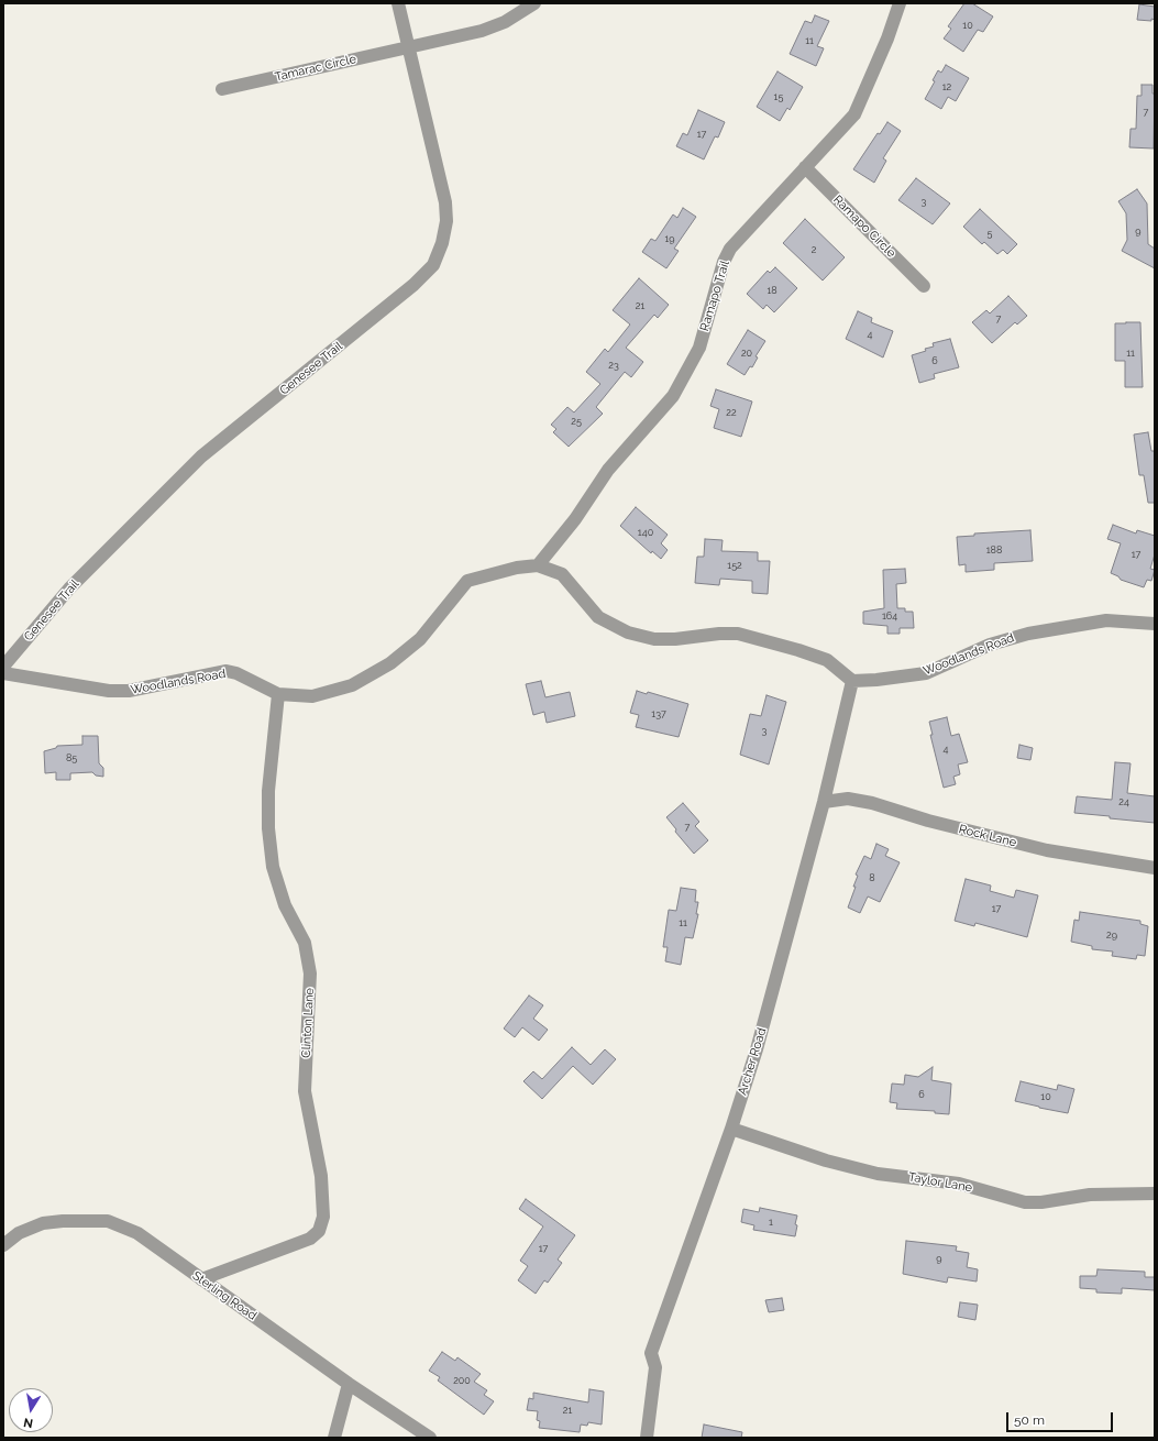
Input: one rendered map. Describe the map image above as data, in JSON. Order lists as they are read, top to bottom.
{
  "streets": {
    "street": [
      "Tamarac Circle",
      "Ramapo Circle",
      "Ramapo Trail",
      "Genesee Trail",
      "Woodlands Road",
      "Rock Lane",
      "Clinton Lane",
      "Archer Road",
      "Taylor Lane",
      "Sterling Road"
    ]
  },
  "crossings": [
    ["Tamarac Circle", "Genesee Trail"],
    ["Ramapo Circle", "Ramapo Trail"],
    ["Ramapo Trail", "Woodlands Road"],
    ["Woodlands Road", "Clinton Lane"],
    ["Woodlands Road", "Archer Road"],
    ["Rock Lane", "Archer Road"],
    ["Clinton Lane", "Sterling Road"],
    ["Archer Road", "Taylor Lane"]
  ],
  "house_numbers": [
    "10",
    "11",
    "12",
    "15",
    "7",
    "17",
    "3",
    "9",
    "5",
    "19",
    "2",
    "18",
    "21",
    "7",
    "4",
    "20",
    "11",
    "6",
    "23",
    "22",
    "25",
    "140",
    "188",
    "17",
    "152",
    "164",
    "137",
    "3",
    "4",
    "85",
    "24",
    "7",
    "8",
    "17",
    "11",
    "29",
    "6",
    "10",
    "1",
    "17",
    "9",
    "200",
    "21"
  ],
  "scale_bar": "50 m",
  "north": "bottom"
}
